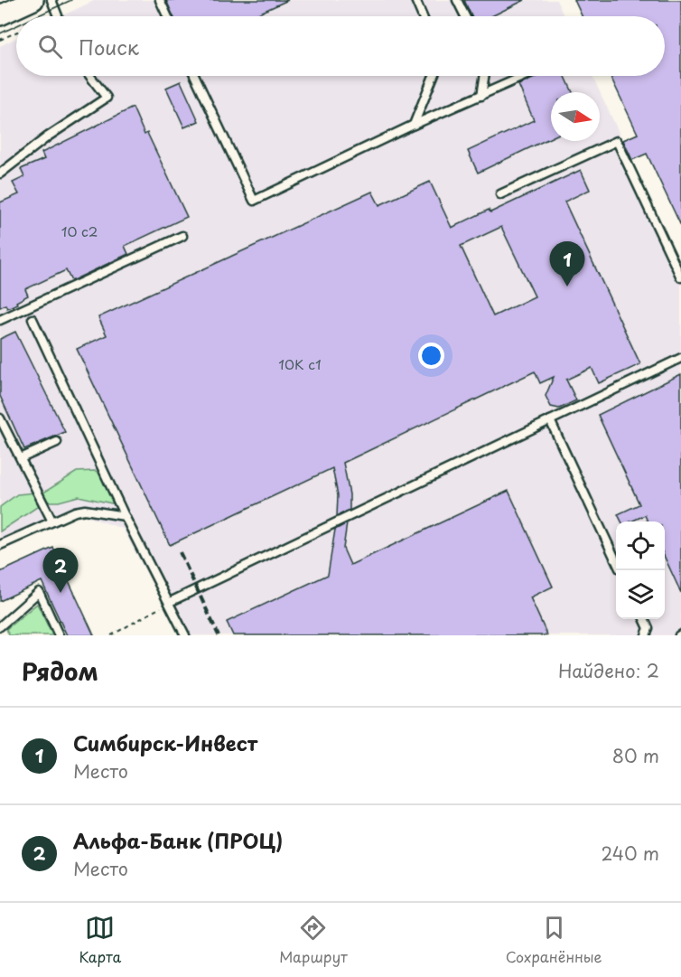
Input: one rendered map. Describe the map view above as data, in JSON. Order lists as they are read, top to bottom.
{
  "house_numbers": ["10 с2", "10К с1"],
  "north": "right",
  "page": {
    "search": "Поиск",
    "pins": ["1", "2"],
    "heading": ["Рядом", "Найдено: 2"],
    "list": [
      {
        "mark": "1",
        "name": "Симбирск-Инвест",
        "note": "Место",
        "value": "80 m"
      },
      {
        "mark": "2",
        "name": "Альфа-Банк (ПРОЦ)",
        "note": "Место",
        "value": "240 m"
      }
    ],
    "nav": ["Карта", "Маршрут", "Сохранённые"]
  }
}
